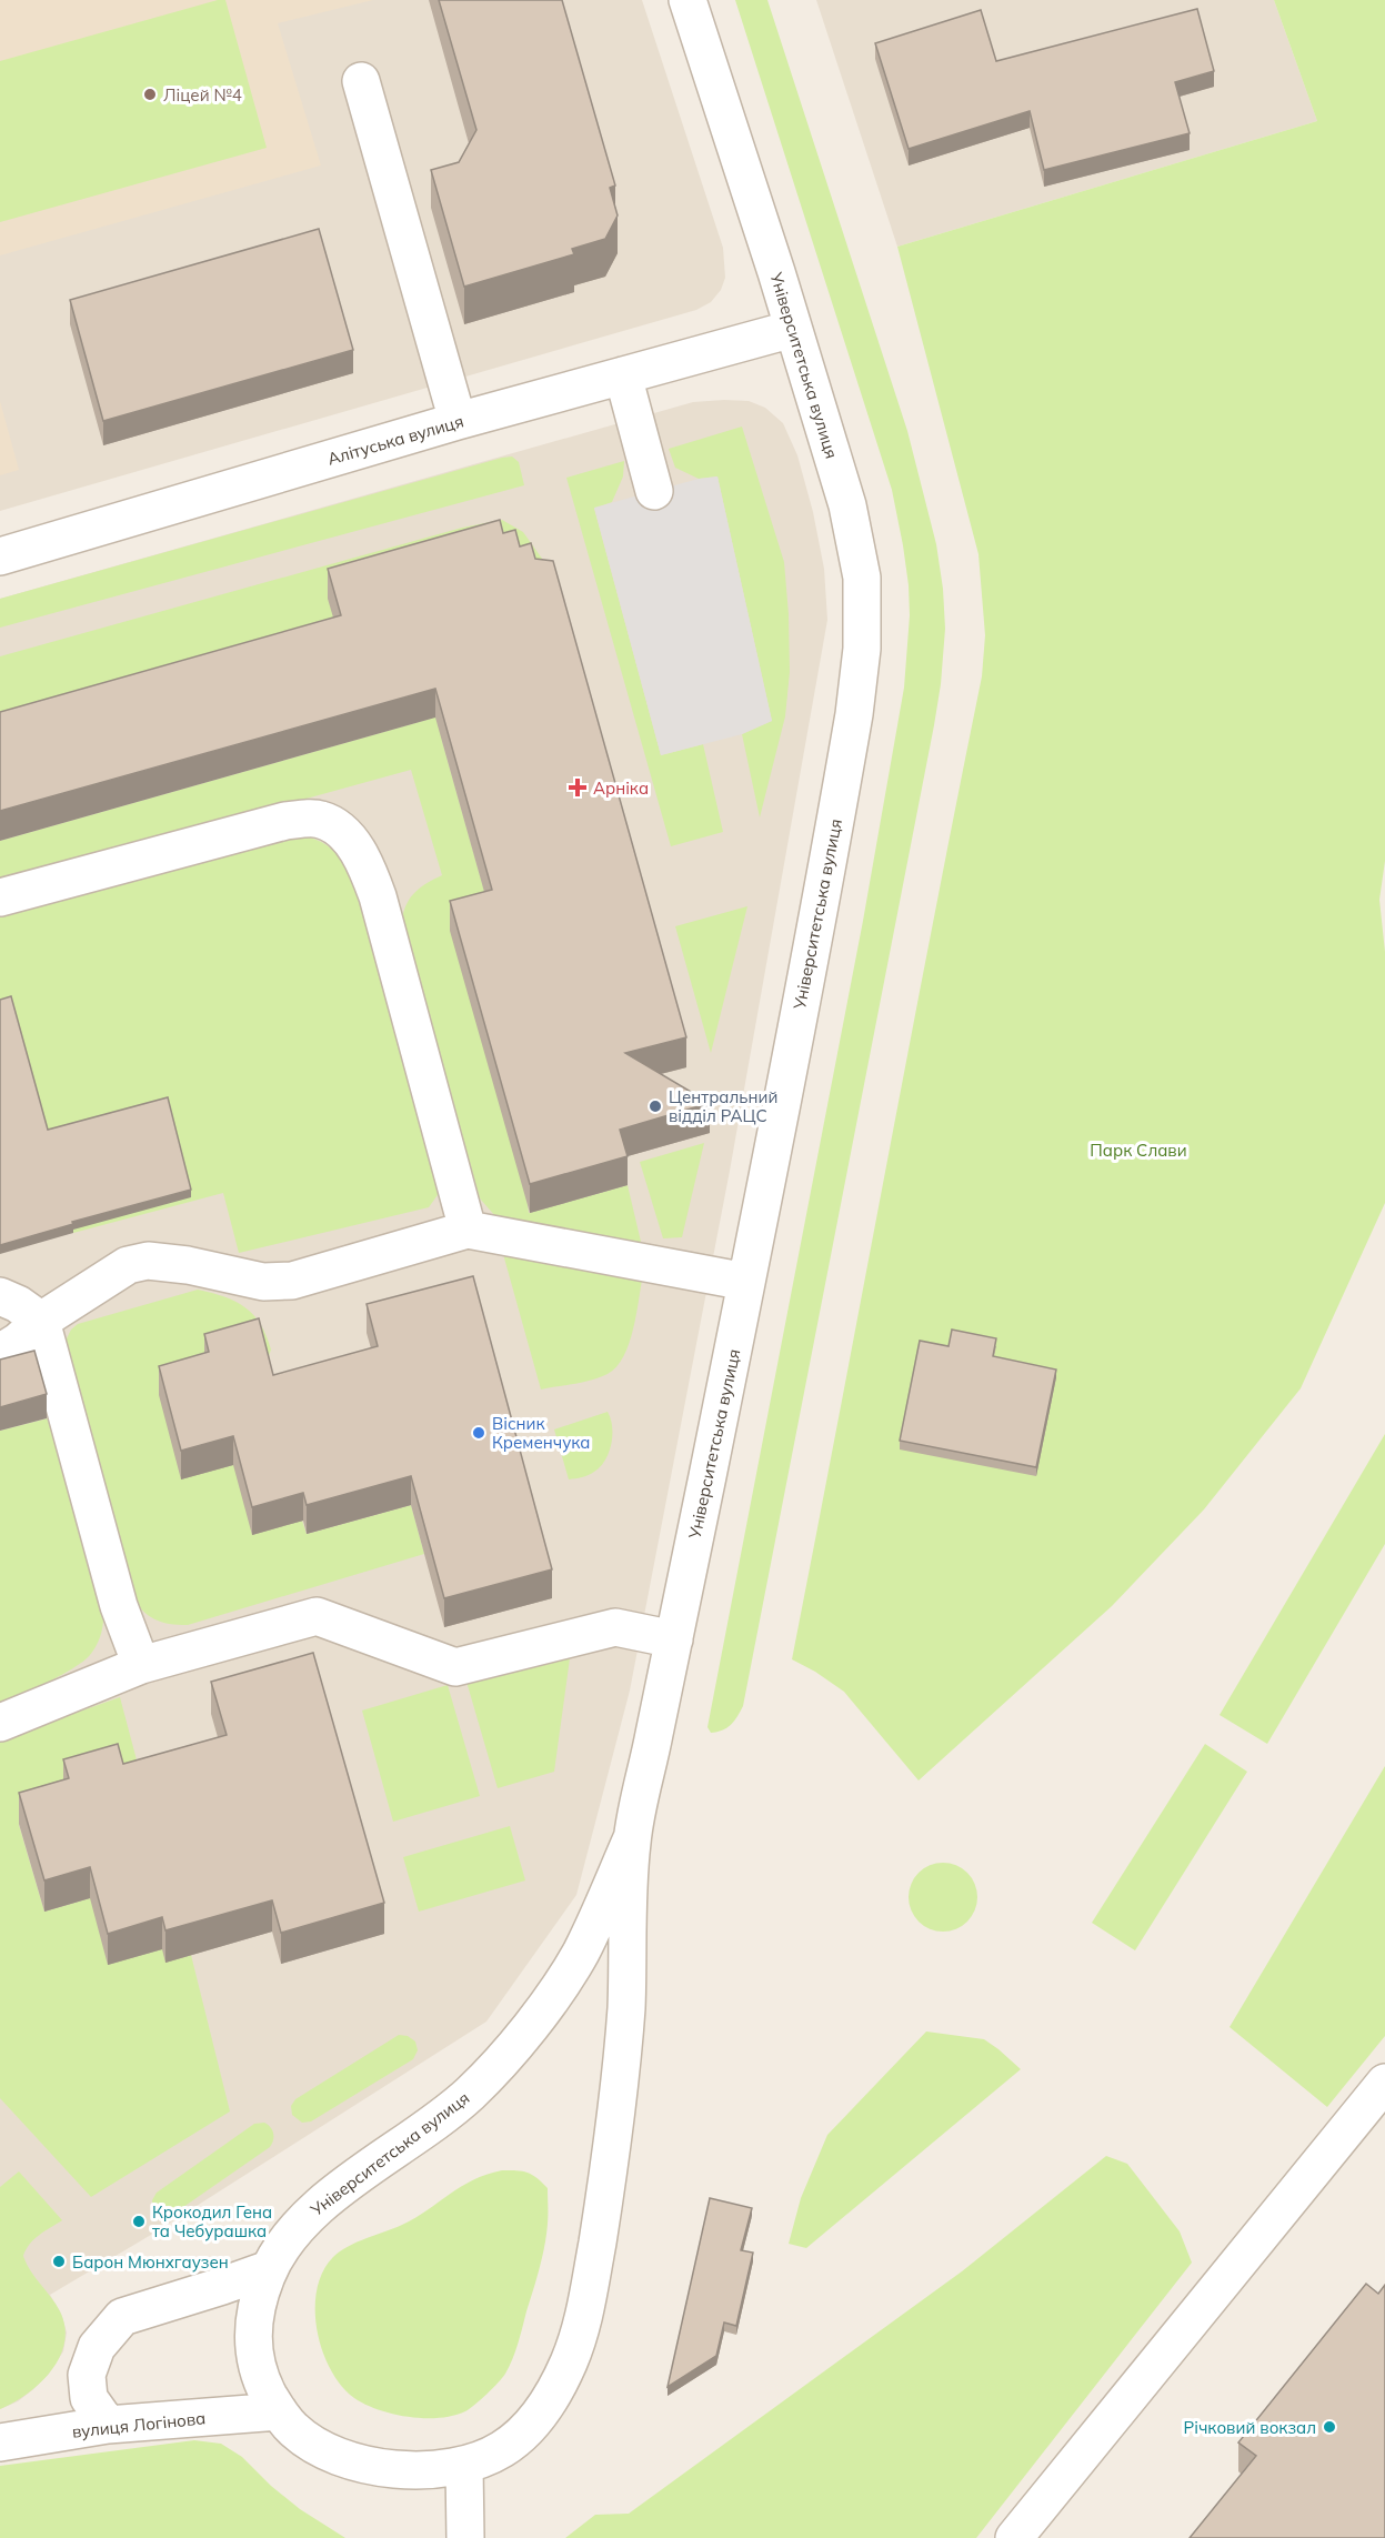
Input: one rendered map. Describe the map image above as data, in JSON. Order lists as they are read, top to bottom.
{
  "streets": {
    "street": ["Університетська вулиця", "Алітуська вулиця", "вулиця Логінова"]
  },
  "crossings": [
    ["Університетська вулиця", "Алітуська вулиця"],
    ["Університетська вулиця", "вулиця Логінова"]
  ],
  "parks": ["Парк Слави"],
  "places": {
    "other": [
      "Ліцей №4",
      "Центральний відділ РАЦС",
      "Вісник Кременчука",
      "Крокодил Гена та Чебурашка",
      "Барон Мюнхгаузен",
      "Річковий вокзал"
    ],
    "health": ["Арніка"]
  }
}
